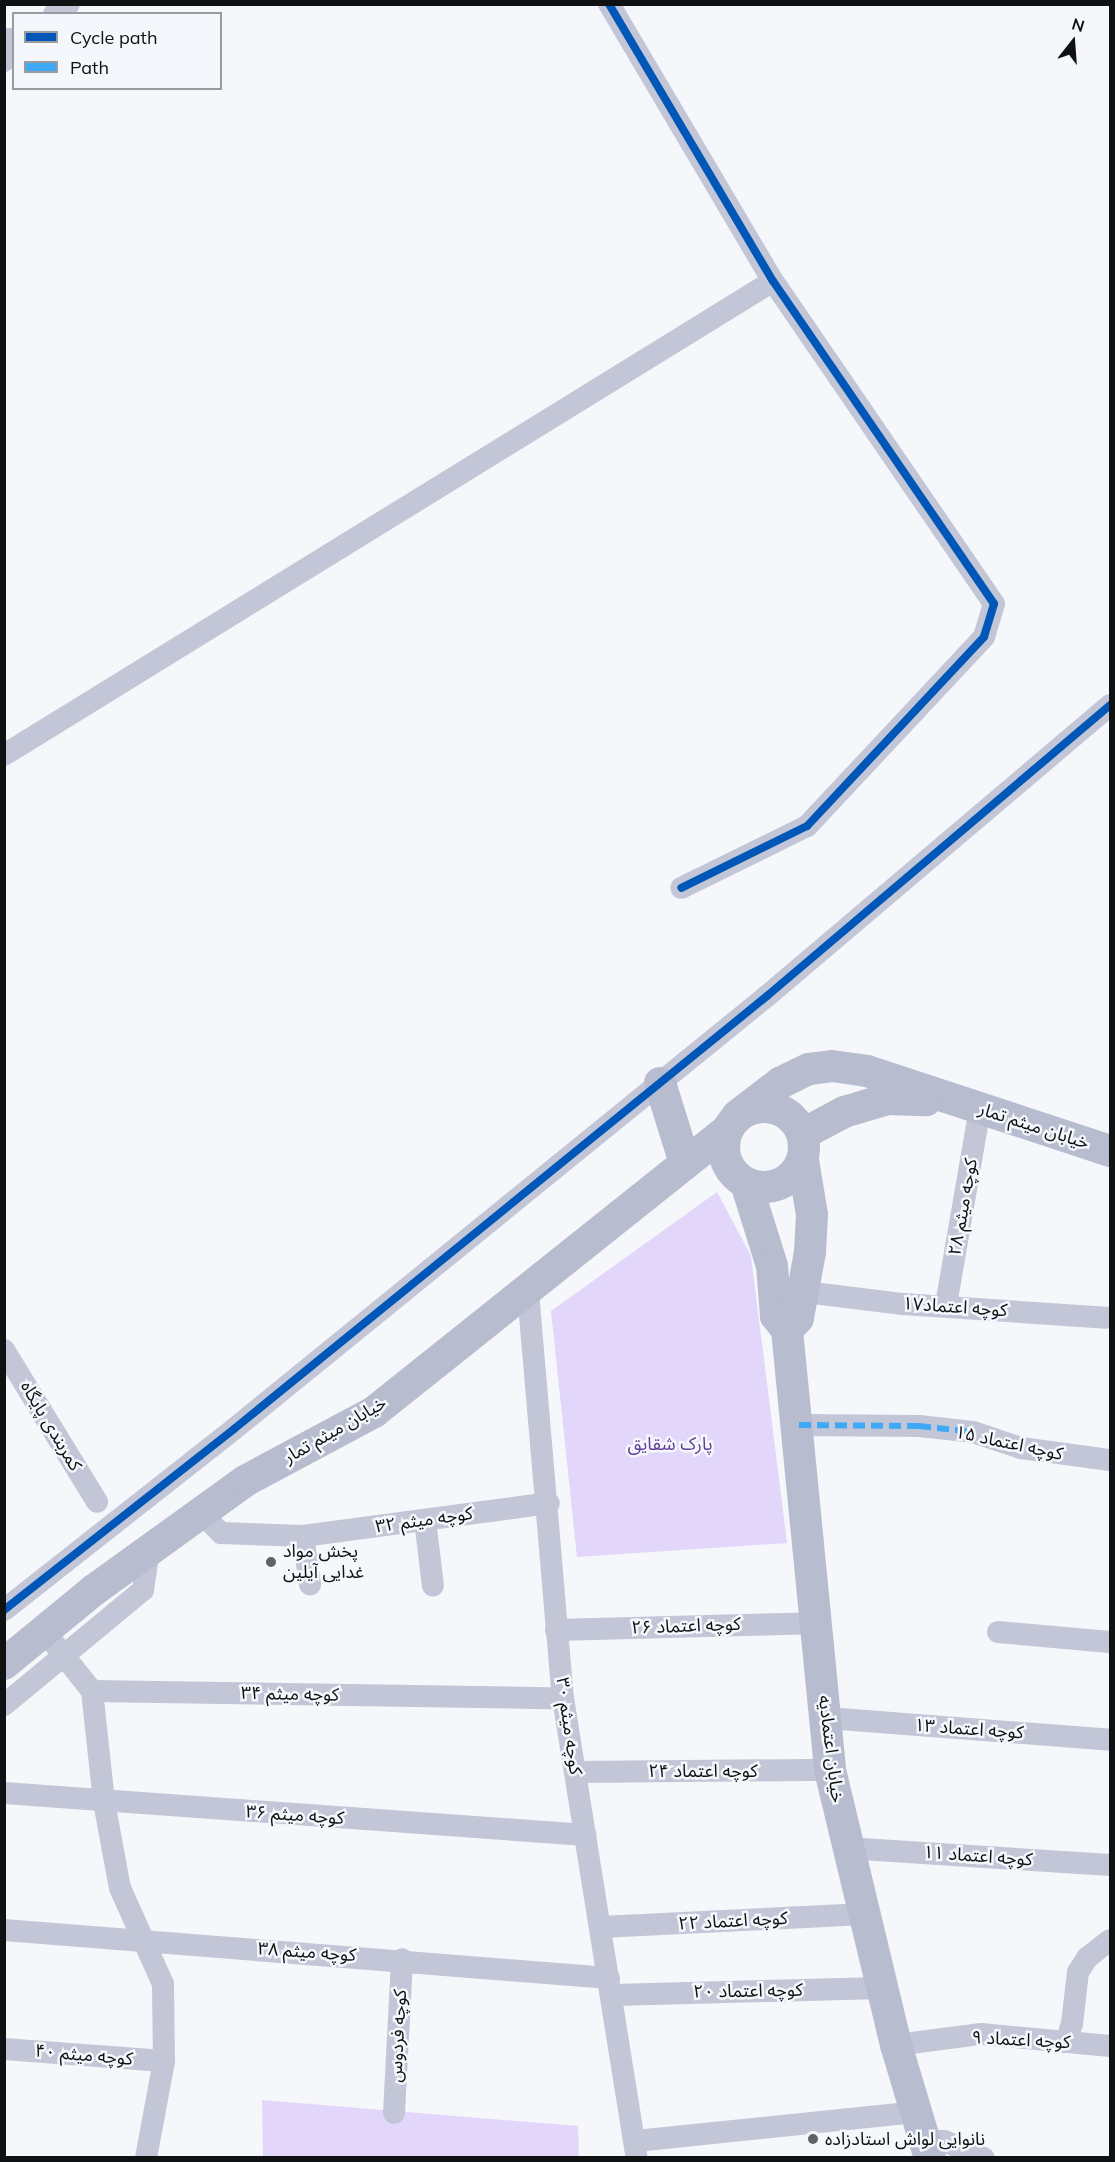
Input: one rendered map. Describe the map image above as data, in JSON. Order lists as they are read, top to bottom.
{
  "streets": {
    "street": [
      "خیابان میثم تمار",
      "کوچه میثم ۲۸",
      "کوچه اعتماد۱۷",
      "کمربندی پایگاه",
      "کوچه اعتماد ۱۵",
      "کوچه میثم ۳۲",
      "کوچه اعتماد ۲۶",
      "کوچه میثم ۳۴",
      "کوچه میثم ۳۰",
      "کوچه اعتماد ۱۳",
      "خیابان اعتمادیه",
      "کوچه اعتماد ۲۴",
      "کوچه میثم ۳۶",
      "کوچه اعتماد ۱۱",
      "کوچه اعتماد ۲۲",
      "کوچه میثم ۳۸",
      "کوچه اعتماد ۲۰",
      "کوچه فردوس",
      "کوچه اعتماد ۹",
      "کوچه میثم ۴۰"
    ]
  },
  "crossings": [
    ["خیابان میثم تمار", "کوچه میثم ۲۸"],
    ["خیابان میثم تمار", "کوچه میثم ۳۲"],
    ["خیابان میثم تمار", "کوچه میثم ۳۰"],
    ["خیابان میثم تمار", "خیابان اعتمادیه"],
    ["کوچه میثم ۲۸", "کوچه اعتماد۱۷"],
    ["کوچه اعتماد ۱۵", "خیابان اعتمادیه"],
    ["کوچه میثم ۳۲", "کوچه میثم ۳۰"],
    ["کوچه اعتماد ۲۶", "کوچه میثم ۳۰"],
    ["کوچه اعتماد ۲۶", "خیابان اعتمادیه"],
    ["کوچه میثم ۳۴", "کوچه میثم ۳۰"],
    ["کوچه میثم ۳۰", "کوچه اعتماد ۲۴"],
    ["کوچه میثم ۳۰", "کوچه میثم ۳۶"],
    ["کوچه میثم ۳۰", "کوچه اعتماد ۲۲"],
    ["کوچه میثم ۳۰", "کوچه میثم ۳۸"],
    ["کوچه میثم ۳۰", "کوچه اعتماد ۲۰"],
    ["کوچه اعتماد ۱۳", "خیابان اعتمادیه"],
    ["خیابان اعتمادیه", "کوچه اعتماد ۲۴"],
    ["خیابان اعتمادیه", "کوچه اعتماد ۱۱"],
    ["خیابان اعتمادیه", "کوچه اعتماد ۲۲"],
    ["خیابان اعتمادیه", "کوچه اعتماد ۲۰"],
    ["خیابان اعتمادیه", "کوچه اعتماد ۹"],
    ["کوچه میثم ۳۸", "کوچه اعتماد ۲۰"],
    ["کوچه میثم ۳۸", "کوچه فردوس"]
  ],
  "parks": ["پارک شقایق"],
  "places": ["پخش مواد غدایی آیلین", "نانوایی لواش استادزاده"],
  "legend": ["Cycle path", "Path"],
  "north": "top"
}
